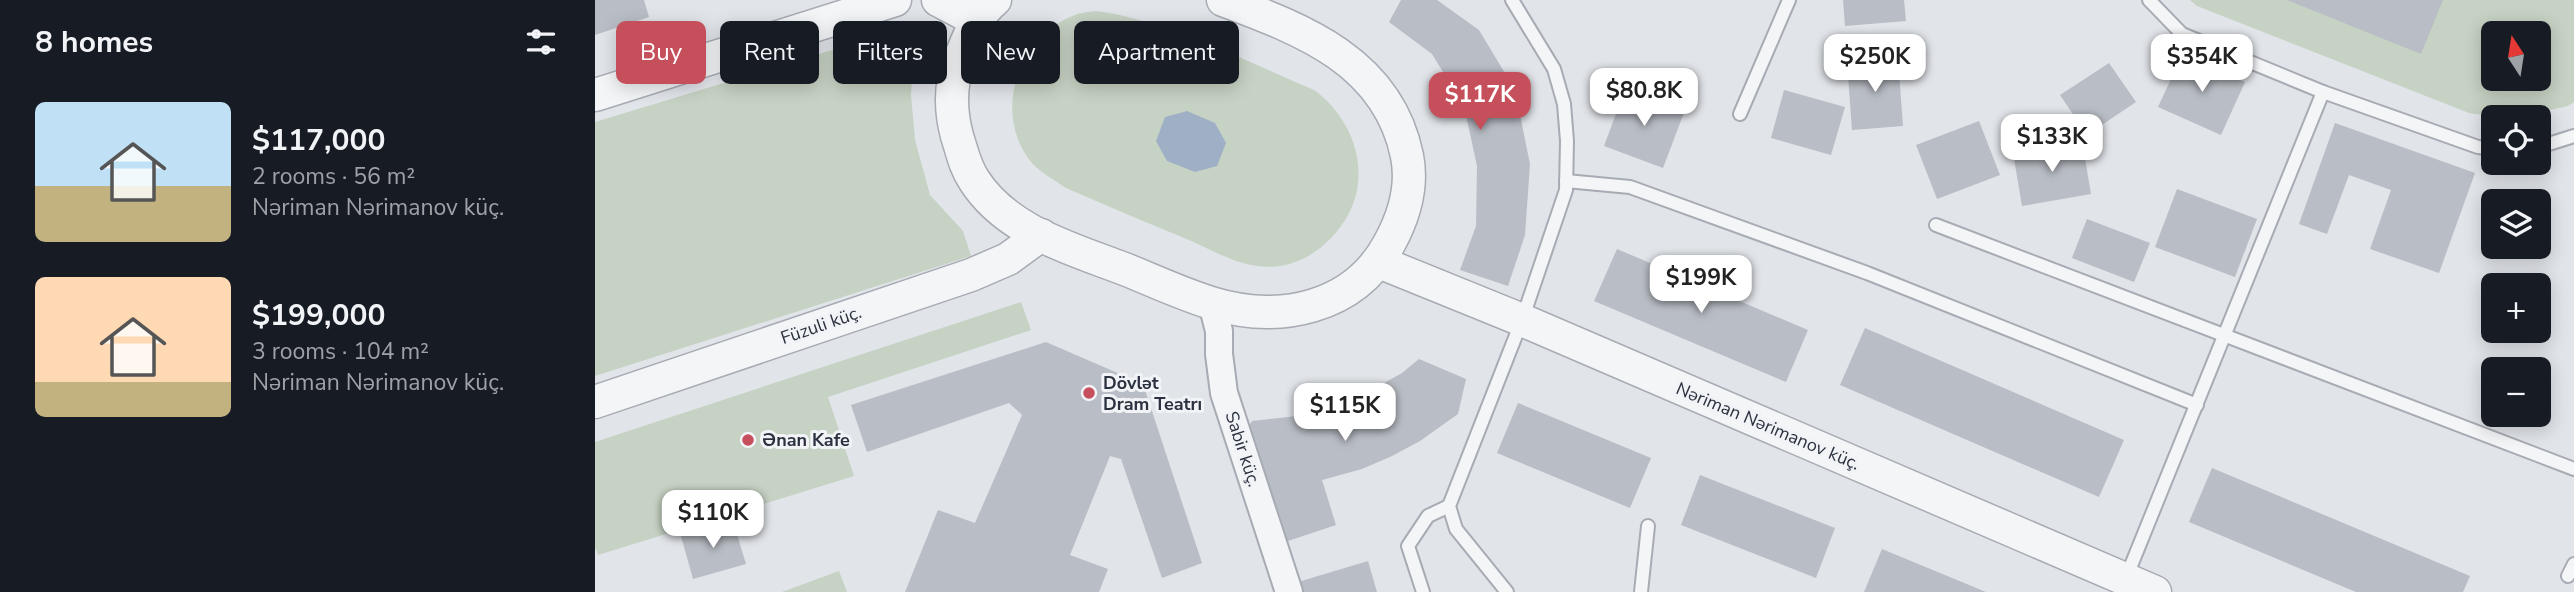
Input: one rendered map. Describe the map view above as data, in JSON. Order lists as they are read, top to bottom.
{
  "streets": {
    "street": ["Füzuli küç.", "Nəriman Nərimanov küç.", "Sabir küç."]
  },
  "places": ["Dövlət Dram Teatrı", "Ənan Kafe"],
  "north": "top",
  "page": {
    "heading": "8 homes",
    "map_buttons": ["+", "−"],
    "chip": [
      "Buy",
      "Rent",
      "Filters",
      "New",
      "Apartment"
    ],
    "price": [
      "$250K",
      "$354K",
      "$80.8K",
      "$117K",
      "$133K",
      "$199K",
      "$115K",
      "$110K"
    ],
    "list": [
      {
        "name": "$117,000",
        "note": "2 rooms · 56 m² · Nəriman Nərimanov küç."
      },
      {
        "name": "$199,000",
        "note": "3 rooms · 104 m² · Nəriman Nərimanov küç."
      }
    ]
  }
}
